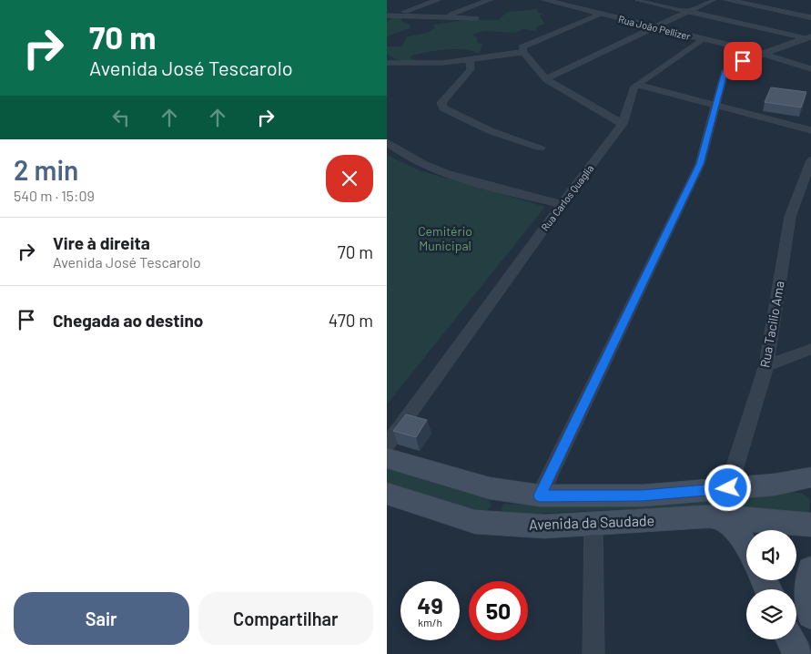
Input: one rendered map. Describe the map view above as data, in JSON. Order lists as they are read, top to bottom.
{
  "streets": {
    "main road": ["Avenida da Saudade"],
    "street": ["Rua João Pellizer", "Rua Carlos Quaglia", "Rua Tacilio Ama"]
  },
  "parks": ["Cemitério Municipal"],
  "page": {
    "turn": ["70 m", "Avenida José Tescarolo"],
    "heading": ["2 min", "540 m · 15:09"],
    "list": [
      {
        "name": "Vire à direita",
        "note": "Avenida José Tescarolo",
        "value": "70 m"
      },
      {
        "name": "Chegada ao destino",
        "value": "470 m"
      }
    ],
    "speed": "49 km/h",
    "limit": "50",
    "buttons": ["Sair", "Compartilhar"]
  }
}
